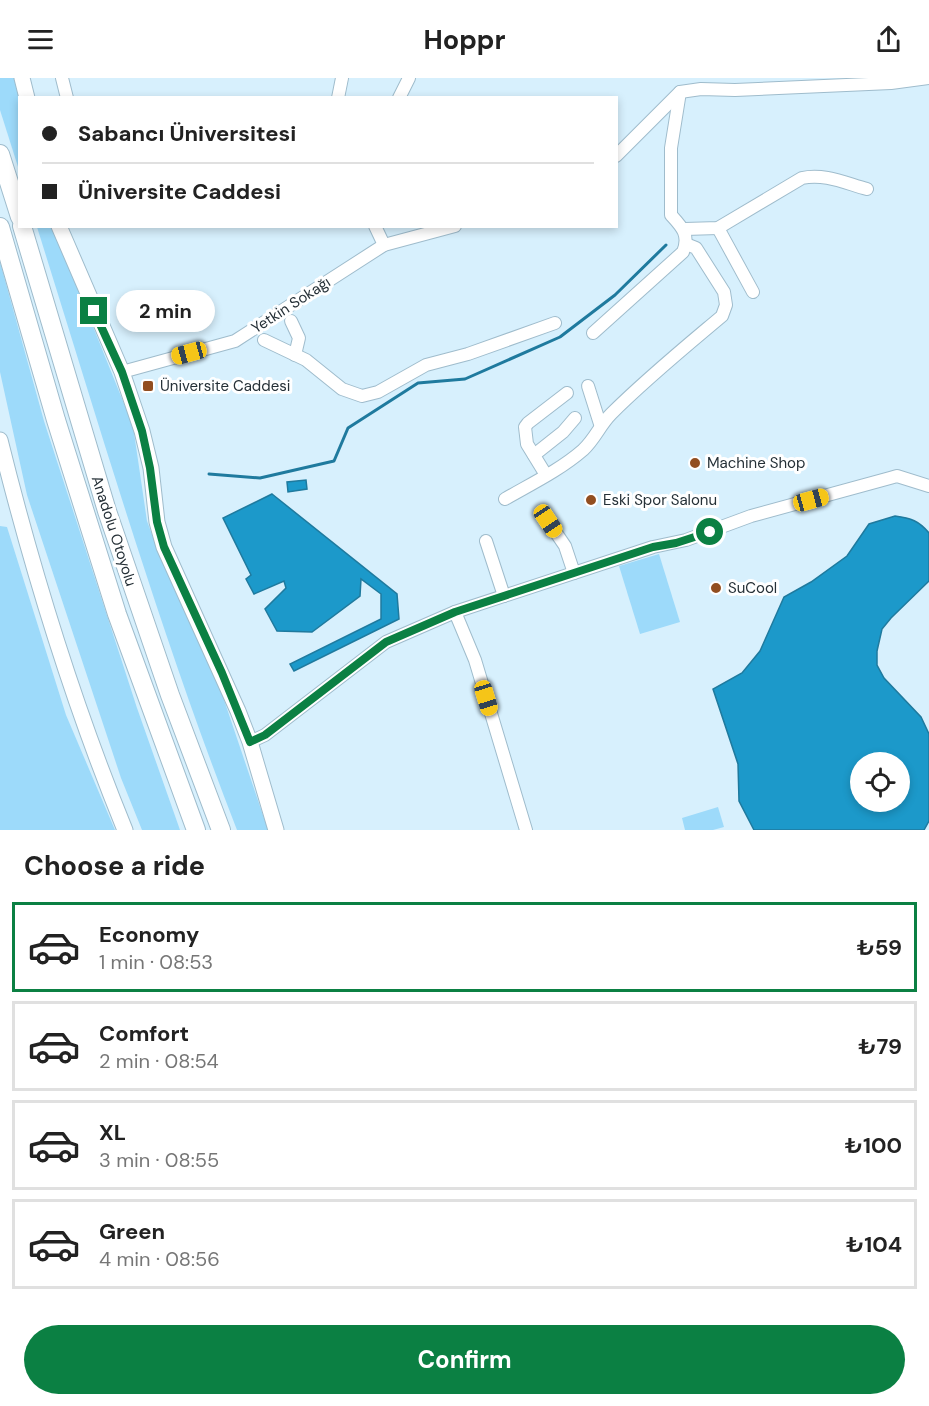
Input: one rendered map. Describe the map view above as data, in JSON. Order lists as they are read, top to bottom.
{
  "streets": {
    "highway": ["Anadolu Otoyolu"],
    "street": ["Yetkin Sokağı"]
  },
  "places": {
    "transit": ["Üniversite Caddesi"],
    "other": ["Machine Shop", "Eski Spor Salonu", "SuCool"]
  },
  "page": {
    "header": "Hoppr",
    "banner": ["Sabancı Üniversitesi", "Üniversite Caddesi"],
    "bubble": "2 min",
    "heading": "Choose a ride",
    "list": [
      {
        "name": "Economy",
        "note": "1 min · 08:53",
        "value": "₺59"
      },
      {
        "name": "Comfort",
        "note": "2 min · 08:54",
        "value": "₺79"
      },
      {
        "name": "XL",
        "note": "3 min · 08:55",
        "value": "₺100"
      },
      {
        "name": "Green",
        "note": "4 min · 08:56",
        "value": "₺104"
      }
    ],
    "buttons": "Confirm"
  }
}
